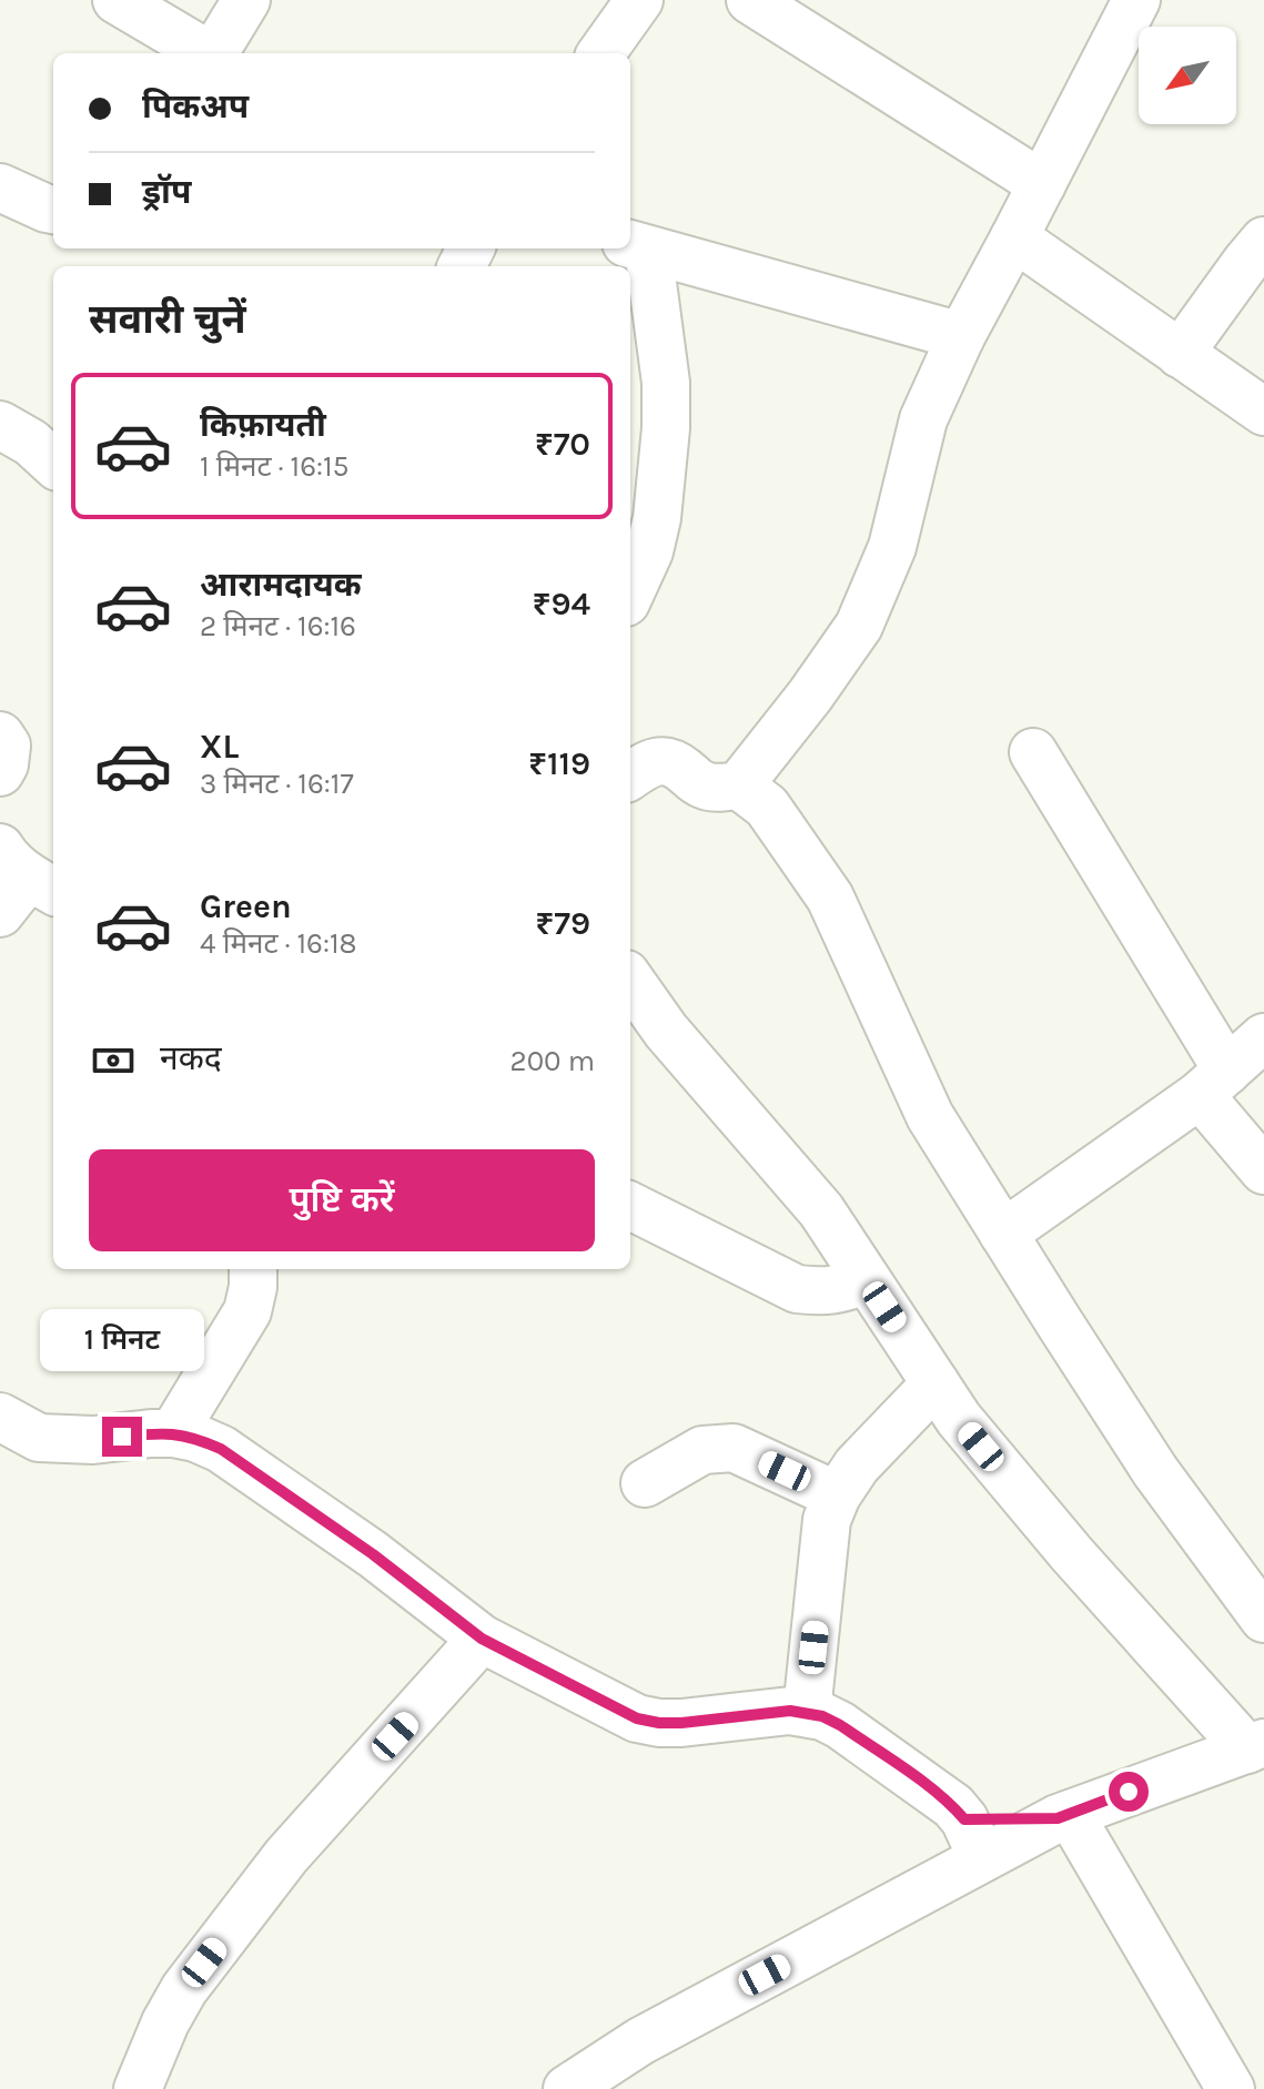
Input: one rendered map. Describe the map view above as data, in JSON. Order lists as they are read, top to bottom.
{
  "north": "bottom left",
  "page": {
    "banner": ["पिकअप", "ड्रॉप"],
    "heading": "सवारी चुनें",
    "list": [
      {
        "name": "किफ़ायती",
        "note": "1 मिनट · 16:15",
        "value": "₹70"
      },
      {
        "name": "आरामदायक",
        "note": "2 मिनट · 16:16",
        "value": "₹94"
      },
      {
        "name": "XL",
        "note": "3 मिनट · 16:17",
        "value": "₹119"
      },
      {
        "name": "Green",
        "note": "4 मिनट · 16:18",
        "value": "₹79"
      }
    ],
    "pay": ["नकद", "200 m"],
    "buttons": "पुष्टि करें",
    "bubble": "1 मिनट"
  }
}
